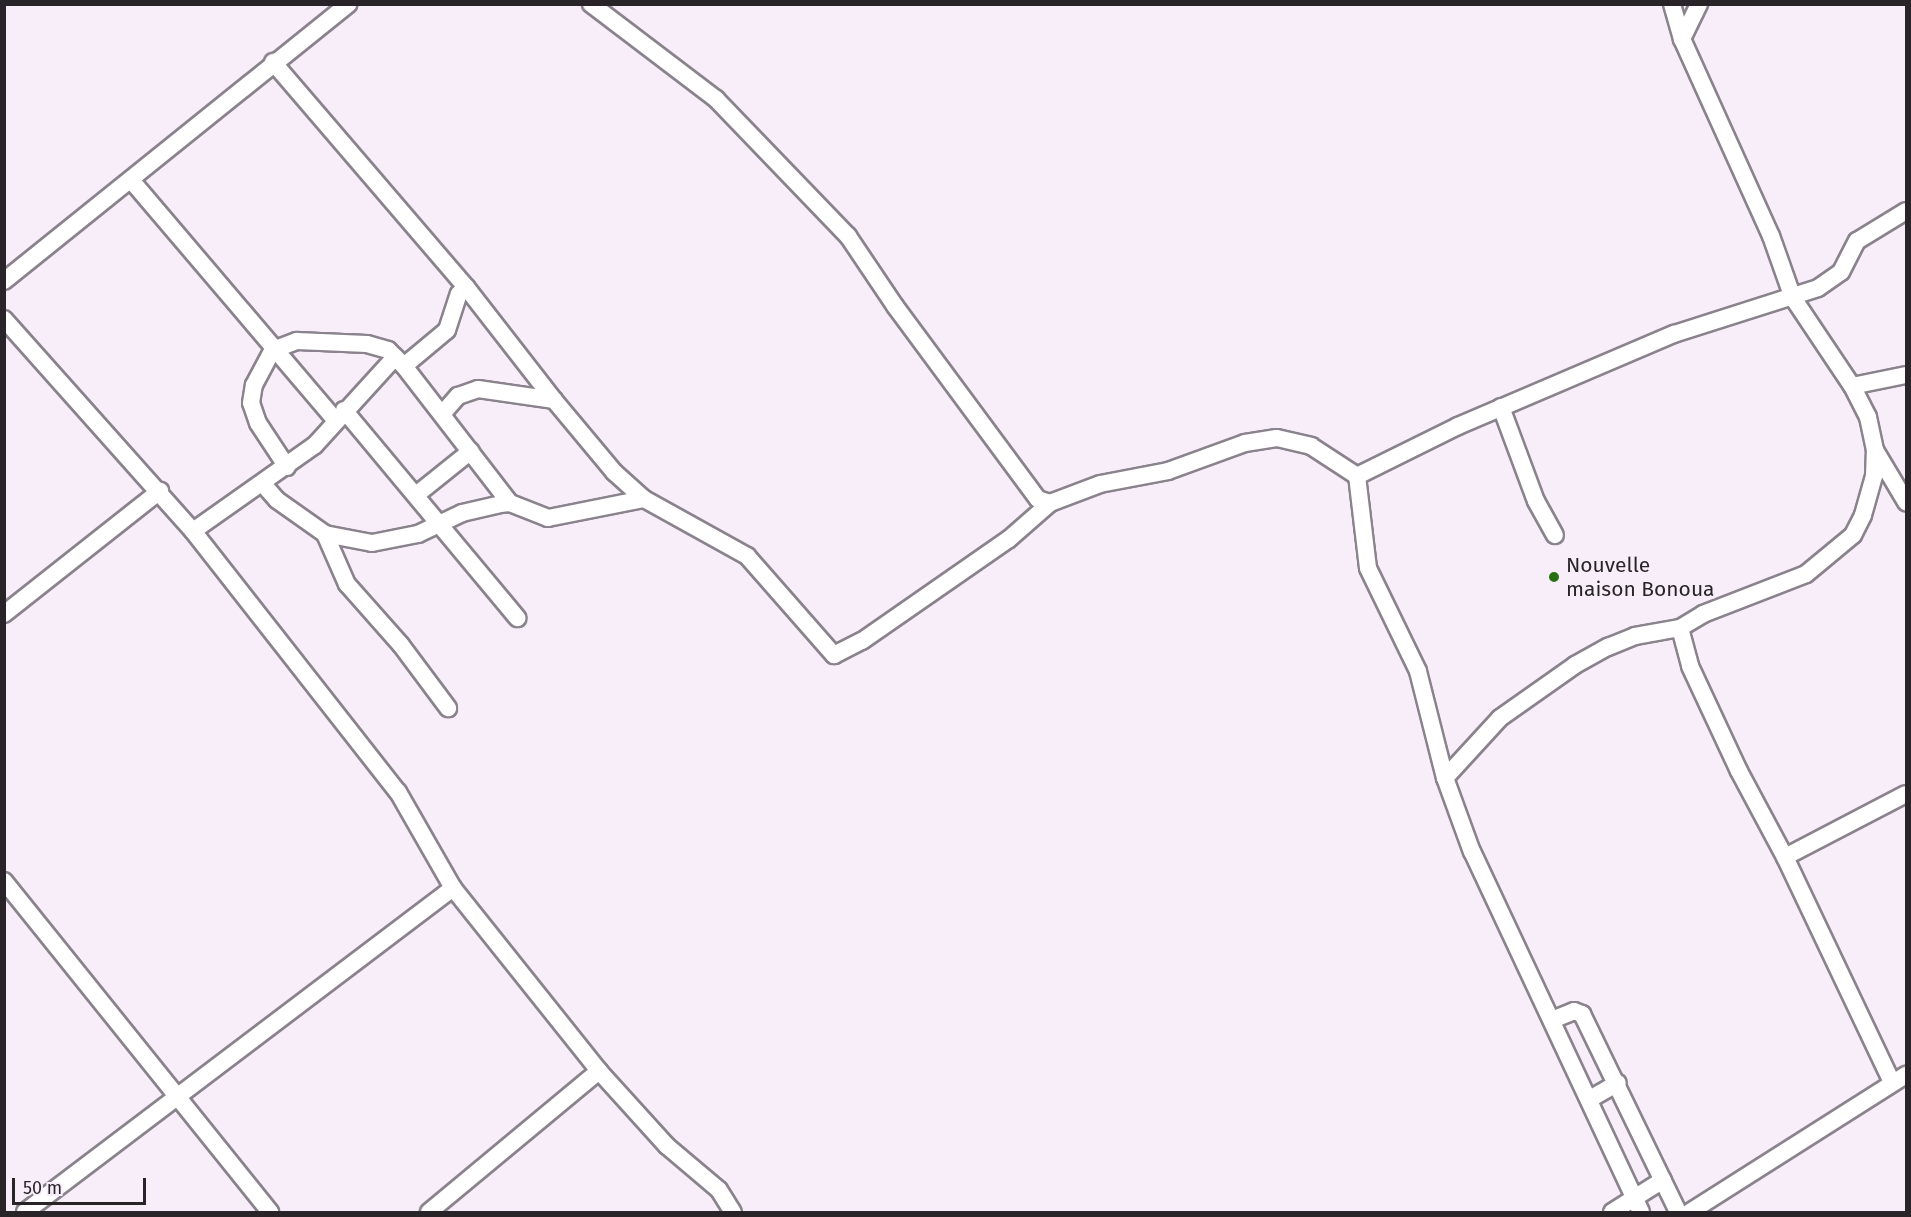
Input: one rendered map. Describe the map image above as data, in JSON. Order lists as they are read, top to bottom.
{
  "places": ["Nouvelle maison Bonoua"],
  "scale_bar": "50 m"
}
